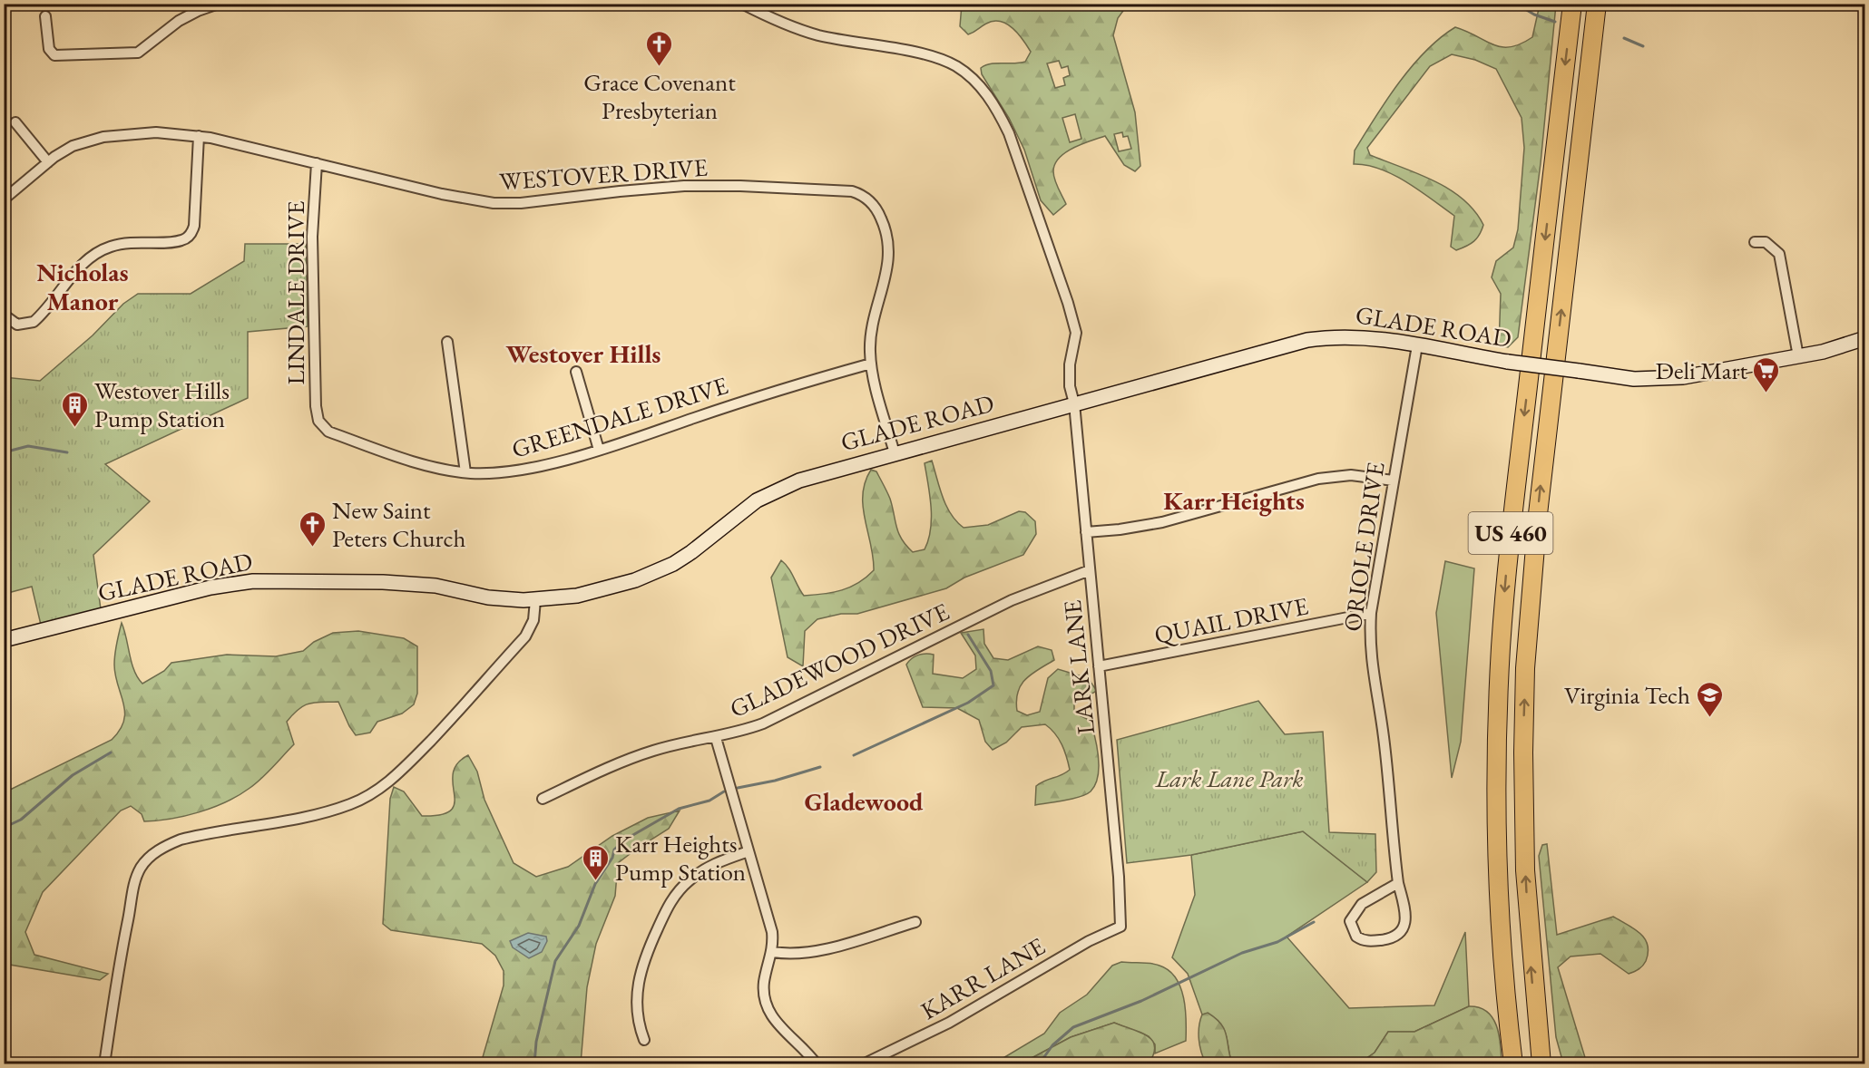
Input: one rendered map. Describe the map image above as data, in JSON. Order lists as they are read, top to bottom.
{
  "streets": {
    "highway": ["US 460"],
    "street": [
      "WESTOVER DRIVE",
      "LINDALE DRIVE",
      "GLADE ROAD",
      "GREENDALE DRIVE",
      "ORIOLE DRIVE",
      "QUAIL DRIVE",
      "GLADEWOOD DRIVE",
      "LARK LANE",
      "KARR LANE"
    ]
  },
  "crossings": [
    ["WESTOVER DRIVE", "LINDALE DRIVE"],
    ["WESTOVER DRIVE", "GLADE ROAD"],
    ["WESTOVER DRIVE", "GREENDALE DRIVE"],
    ["LINDALE DRIVE", "GREENDALE DRIVE"],
    ["GLADE ROAD", "ORIOLE DRIVE"],
    ["GLADE ROAD", "LARK LANE"],
    ["ORIOLE DRIVE", "QUAIL DRIVE"],
    ["QUAIL DRIVE", "LARK LANE"],
    ["GLADEWOOD DRIVE", "LARK LANE"],
    ["LARK LANE", "KARR LANE"]
  ],
  "districts": [
    "Nicholas Manor",
    "Westover Hills",
    "Karr Heights",
    "Gladewood"
  ],
  "parks": ["Lark Lane Park"],
  "places": {
    "church": ["Grace Covenant Presbyterian", "New Saint Peters Church"],
    "supermarket": ["Deli Mart"],
    "building": ["Westover Hills Pump Station", "Karr Heights Pump Station"],
    "school or university": ["Virginia Tech"]
  }
}
